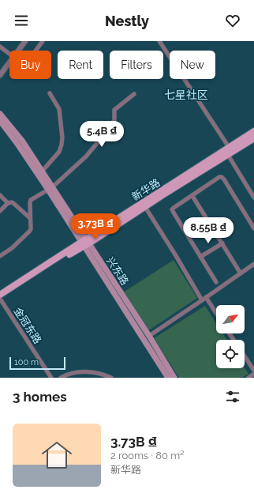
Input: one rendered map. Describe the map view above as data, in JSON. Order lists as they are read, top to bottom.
{
  "streets": {
    "main road": ["新华路", "兴东路"],
    "street": ["金冠东路"]
  },
  "crossings": [
    ["新华路", "兴东路"],
    ["新华路", "金冠东路"]
  ],
  "districts": ["七星社区"],
  "scale_bar": "100 m",
  "north": "top right",
  "page": {
    "header": "Nestly",
    "chip": [
      "Buy",
      "Rent",
      "Filters",
      "New"
    ],
    "price": ["5.4B ₫", "3.73B ₫", "8.55B ₫"],
    "scale": "100 m",
    "heading": "3 homes",
    "list": [
      {
        "name": "3.73B ₫",
        "note": "2 rooms · 80 m² · 新华路"
      }
    ]
  }
}
